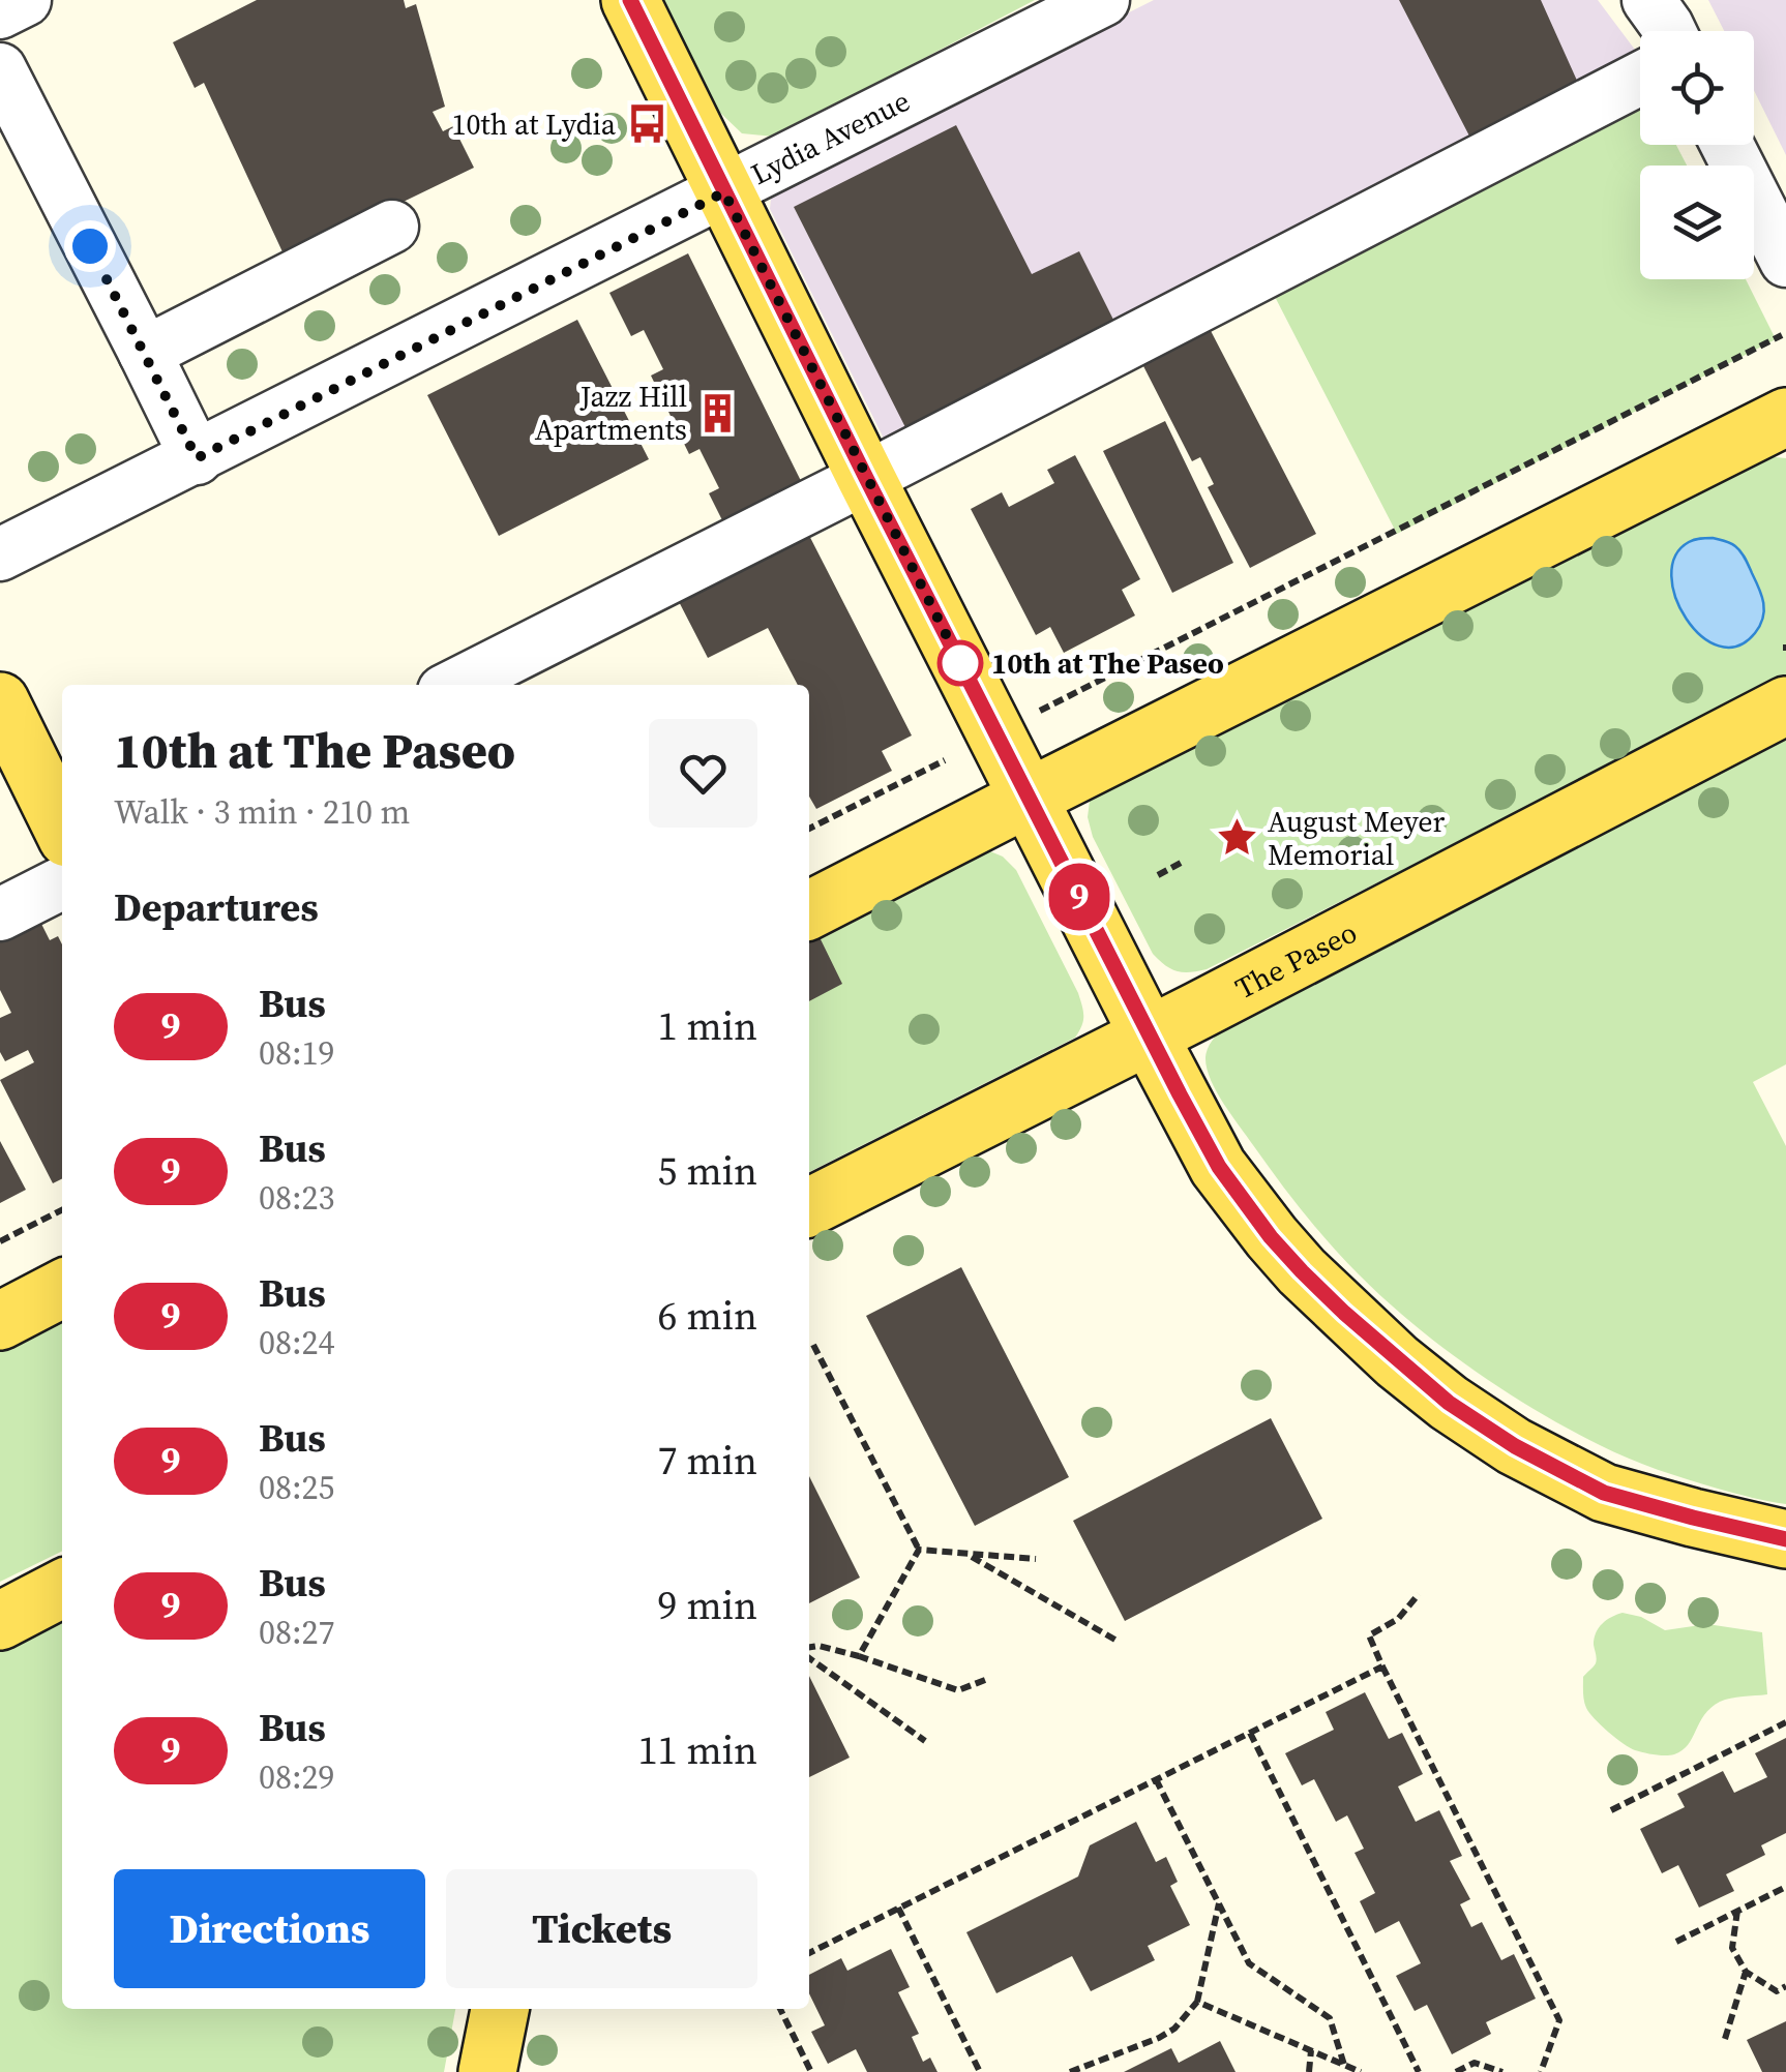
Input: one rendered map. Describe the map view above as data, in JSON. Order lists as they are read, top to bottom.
{
  "streets": {
    "main road": ["The Paseo"],
    "street": ["Lydia Avenue"]
  },
  "places": {
    "bus stop": ["10th at Lydia"],
    "building": ["Jazz Hill Apartments"],
    "other": ["10th at The Paseo"],
    "place": ["August Meyer Memorial"]
  },
  "lines": ["bus line 9"],
  "page": {
    "on_map": "9",
    "heading": [
      ["10th at The Paseo", "Walk · 3 min · 210 m"],
      "Departures"
    ],
    "list": [
      {
        "mark": "9",
        "name": "Bus",
        "note": "08:19",
        "value": "1 min"
      },
      {
        "mark": "9",
        "name": "Bus",
        "note": "08:23",
        "value": "5 min"
      },
      {
        "mark": "9",
        "name": "Bus",
        "note": "08:24",
        "value": "6 min"
      },
      {
        "mark": "9",
        "name": "Bus",
        "note": "08:25",
        "value": "7 min"
      },
      {
        "mark": "9",
        "name": "Bus",
        "note": "08:27",
        "value": "9 min"
      },
      {
        "mark": "9",
        "name": "Bus",
        "note": "08:29",
        "value": "11 min"
      }
    ],
    "buttons": ["Directions", "Tickets"]
  }
}
